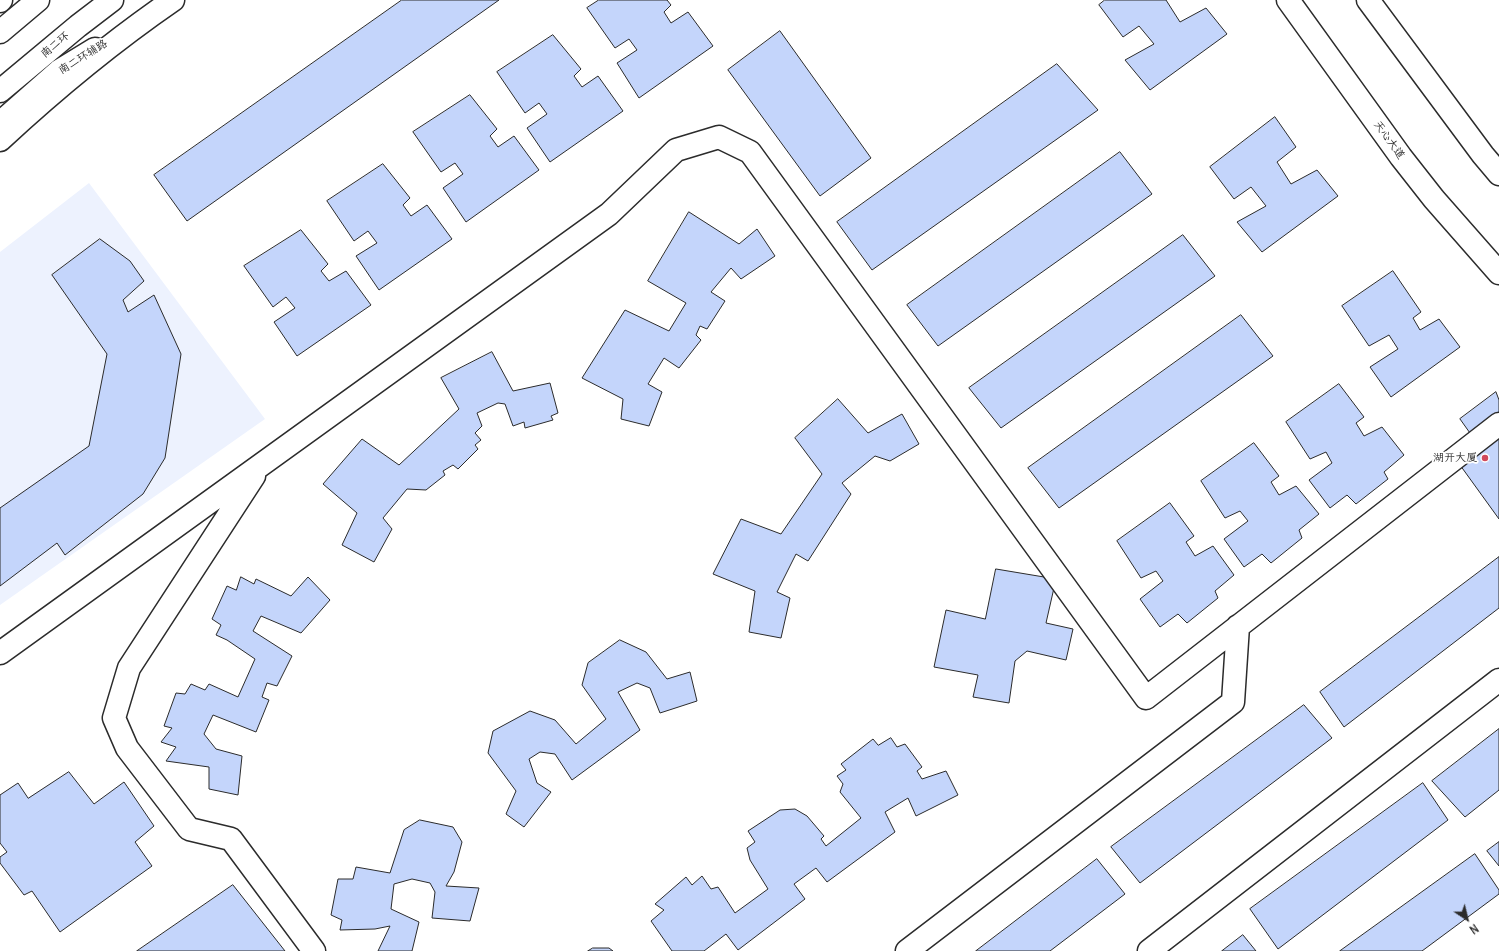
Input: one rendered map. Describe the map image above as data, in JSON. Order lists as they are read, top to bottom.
{
  "streets": {
    "main road": ["南二环", "南二环辅路", "天心大道"]
  },
  "places": ["湖开大厦"],
  "north": "bottom right"
}
